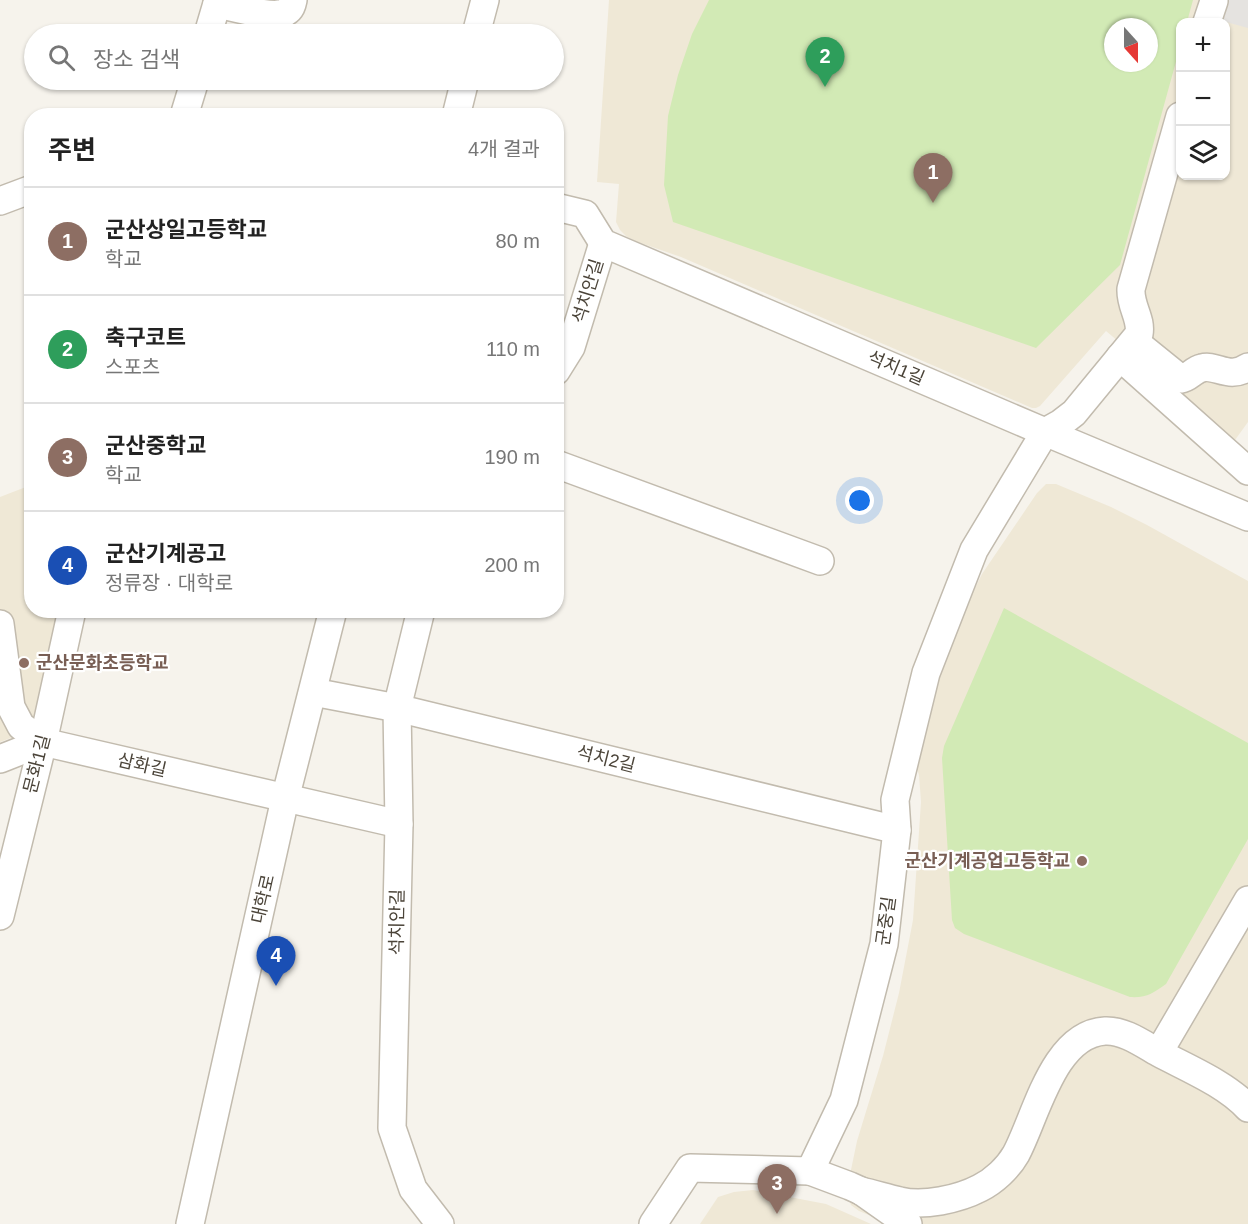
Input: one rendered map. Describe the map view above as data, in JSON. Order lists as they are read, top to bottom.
{
  "streets": {
    "street": [
      "석치안길",
      "석치1길",
      "석치2길",
      "문화1길",
      "삼화길",
      "대학로",
      "군중길"
    ]
  },
  "crossings": [
    ["석치안길", "석치1길"],
    ["석치안길", "석치2길"],
    ["석치안길", "삼화길"],
    ["석치1길", "군중길"],
    ["석치2길", "대학로"],
    ["석치2길", "군중길"],
    ["문화1길", "삼화길"],
    ["삼화길", "대학로"]
  ],
  "places": ["군산문화초등학교", "군산기계공업고등학교"],
  "north": "bottom",
  "page": {
    "map_buttons": ["+", "−"],
    "search": "장소 검색",
    "pins": [
      "2",
      "1",
      "4",
      "3"
    ],
    "heading": ["주변", "4개 결과"],
    "list": [
      {
        "mark": "1",
        "name": "군산상일고등학교",
        "note": "학교",
        "value": "80 m"
      },
      {
        "mark": "2",
        "name": "축구코트",
        "note": "스포츠",
        "value": "110 m"
      },
      {
        "mark": "3",
        "name": "군산중학교",
        "note": "학교",
        "value": "190 m"
      },
      {
        "mark": "4",
        "name": "군산기계공고",
        "note": "정류장 · 대학로",
        "value": "200 m"
      }
    ]
  }
}
